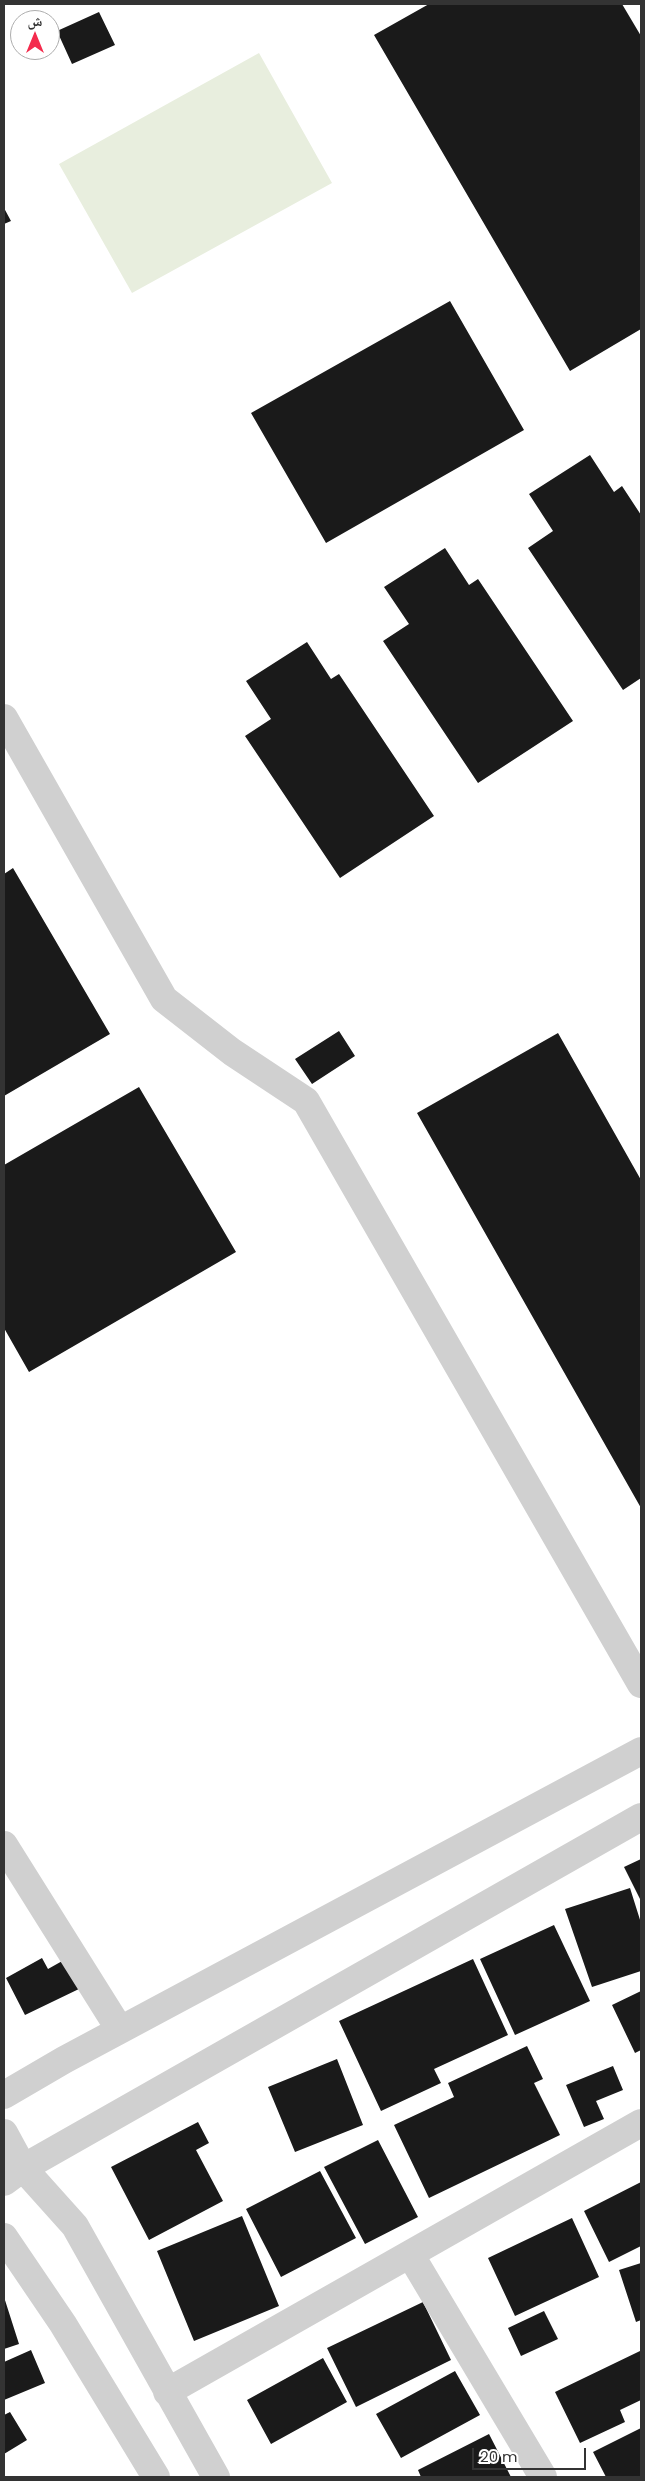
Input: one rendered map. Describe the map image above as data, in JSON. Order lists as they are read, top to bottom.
{
  "scale_bar": "20 m",
  "north": "top"
}
